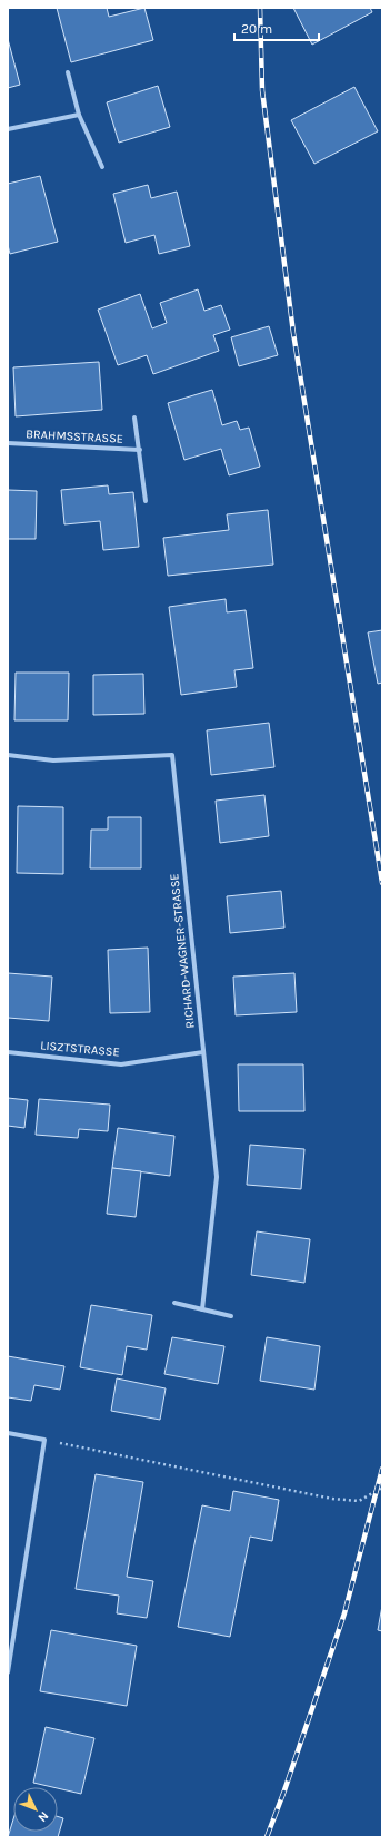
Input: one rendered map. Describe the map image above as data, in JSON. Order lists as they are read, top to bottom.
{
  "streets": {
    "street": ["BRAHMSSTRASSE", "RICHARD-WAGNER-STRASSE", "LISZTSTRASSE"]
  },
  "crossings": [
    ["RICHARD-WAGNER-STRASSE", "LISZTSTRASSE"]
  ],
  "scale_bar": "20 m",
  "north": "bottom right"
}
